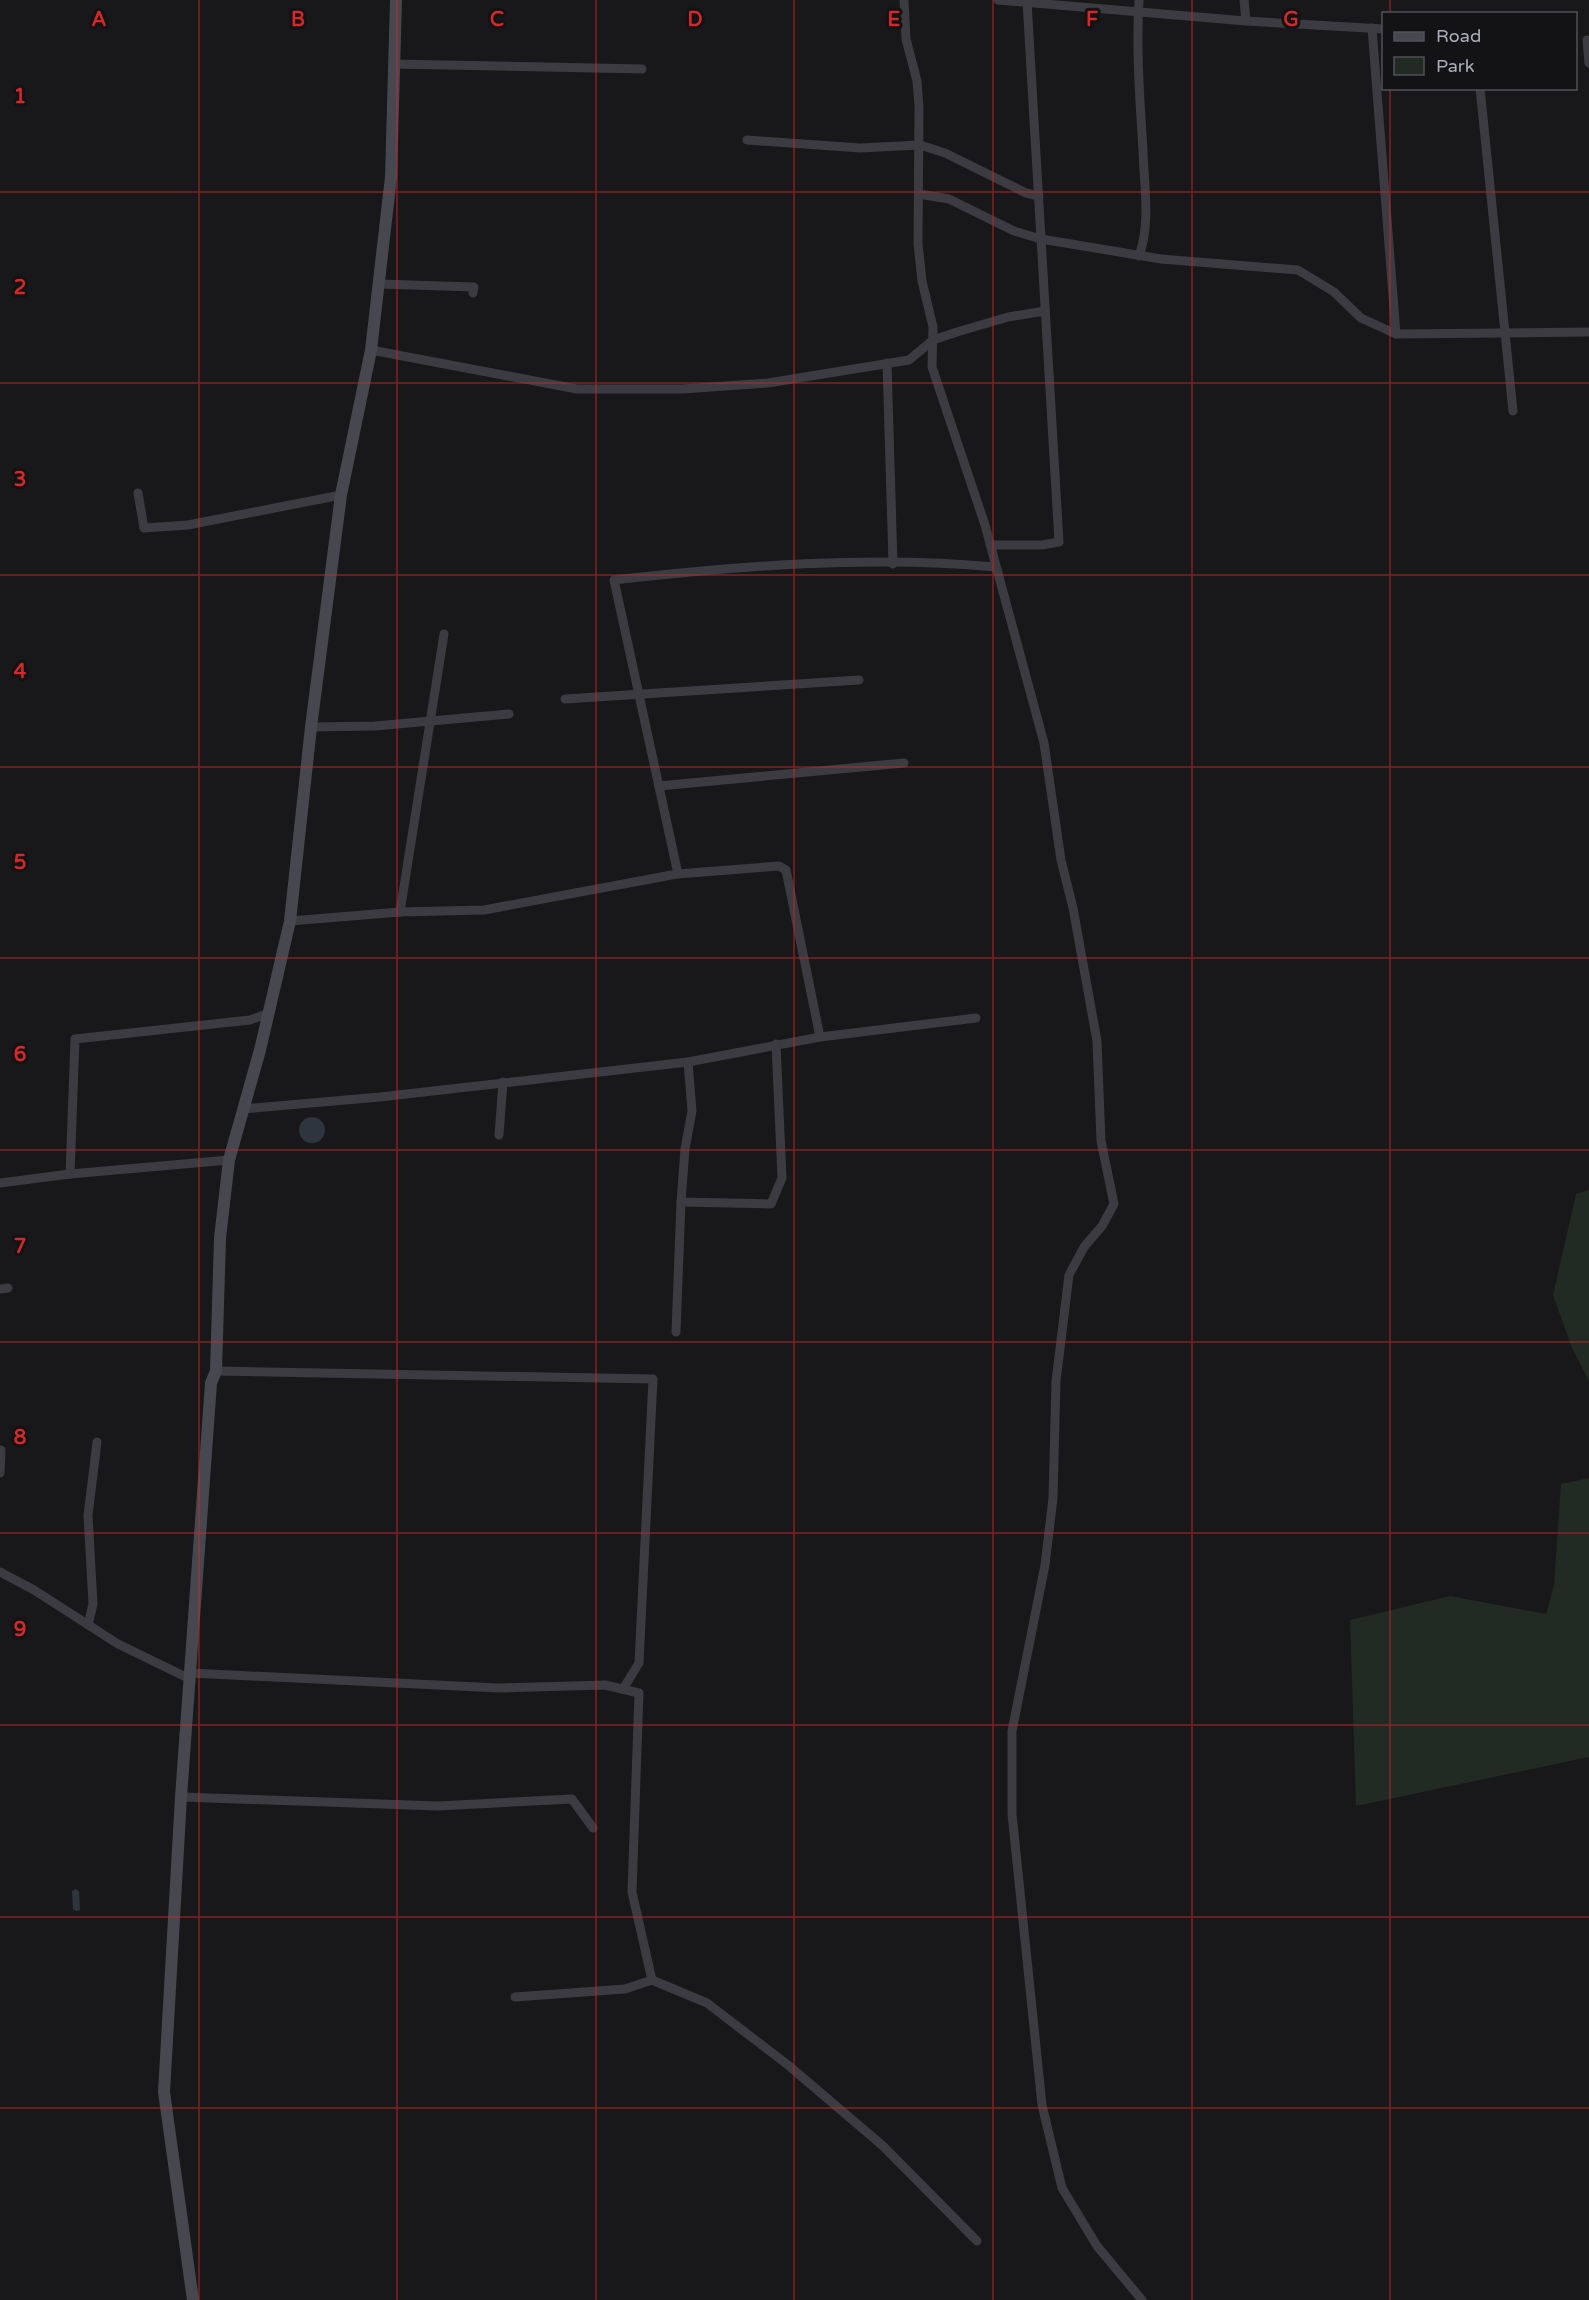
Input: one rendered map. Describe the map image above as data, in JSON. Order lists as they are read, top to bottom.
{
  "legend": ["Road", "Park"],
  "grid": {
    "columns": [
      "A",
      "B",
      "C",
      "D",
      "E",
      "F",
      "G"
    ],
    "rows": [
      "1",
      "2",
      "3",
      "4",
      "5",
      "6",
      "7",
      "8",
      "9"
    ]
  }
}
